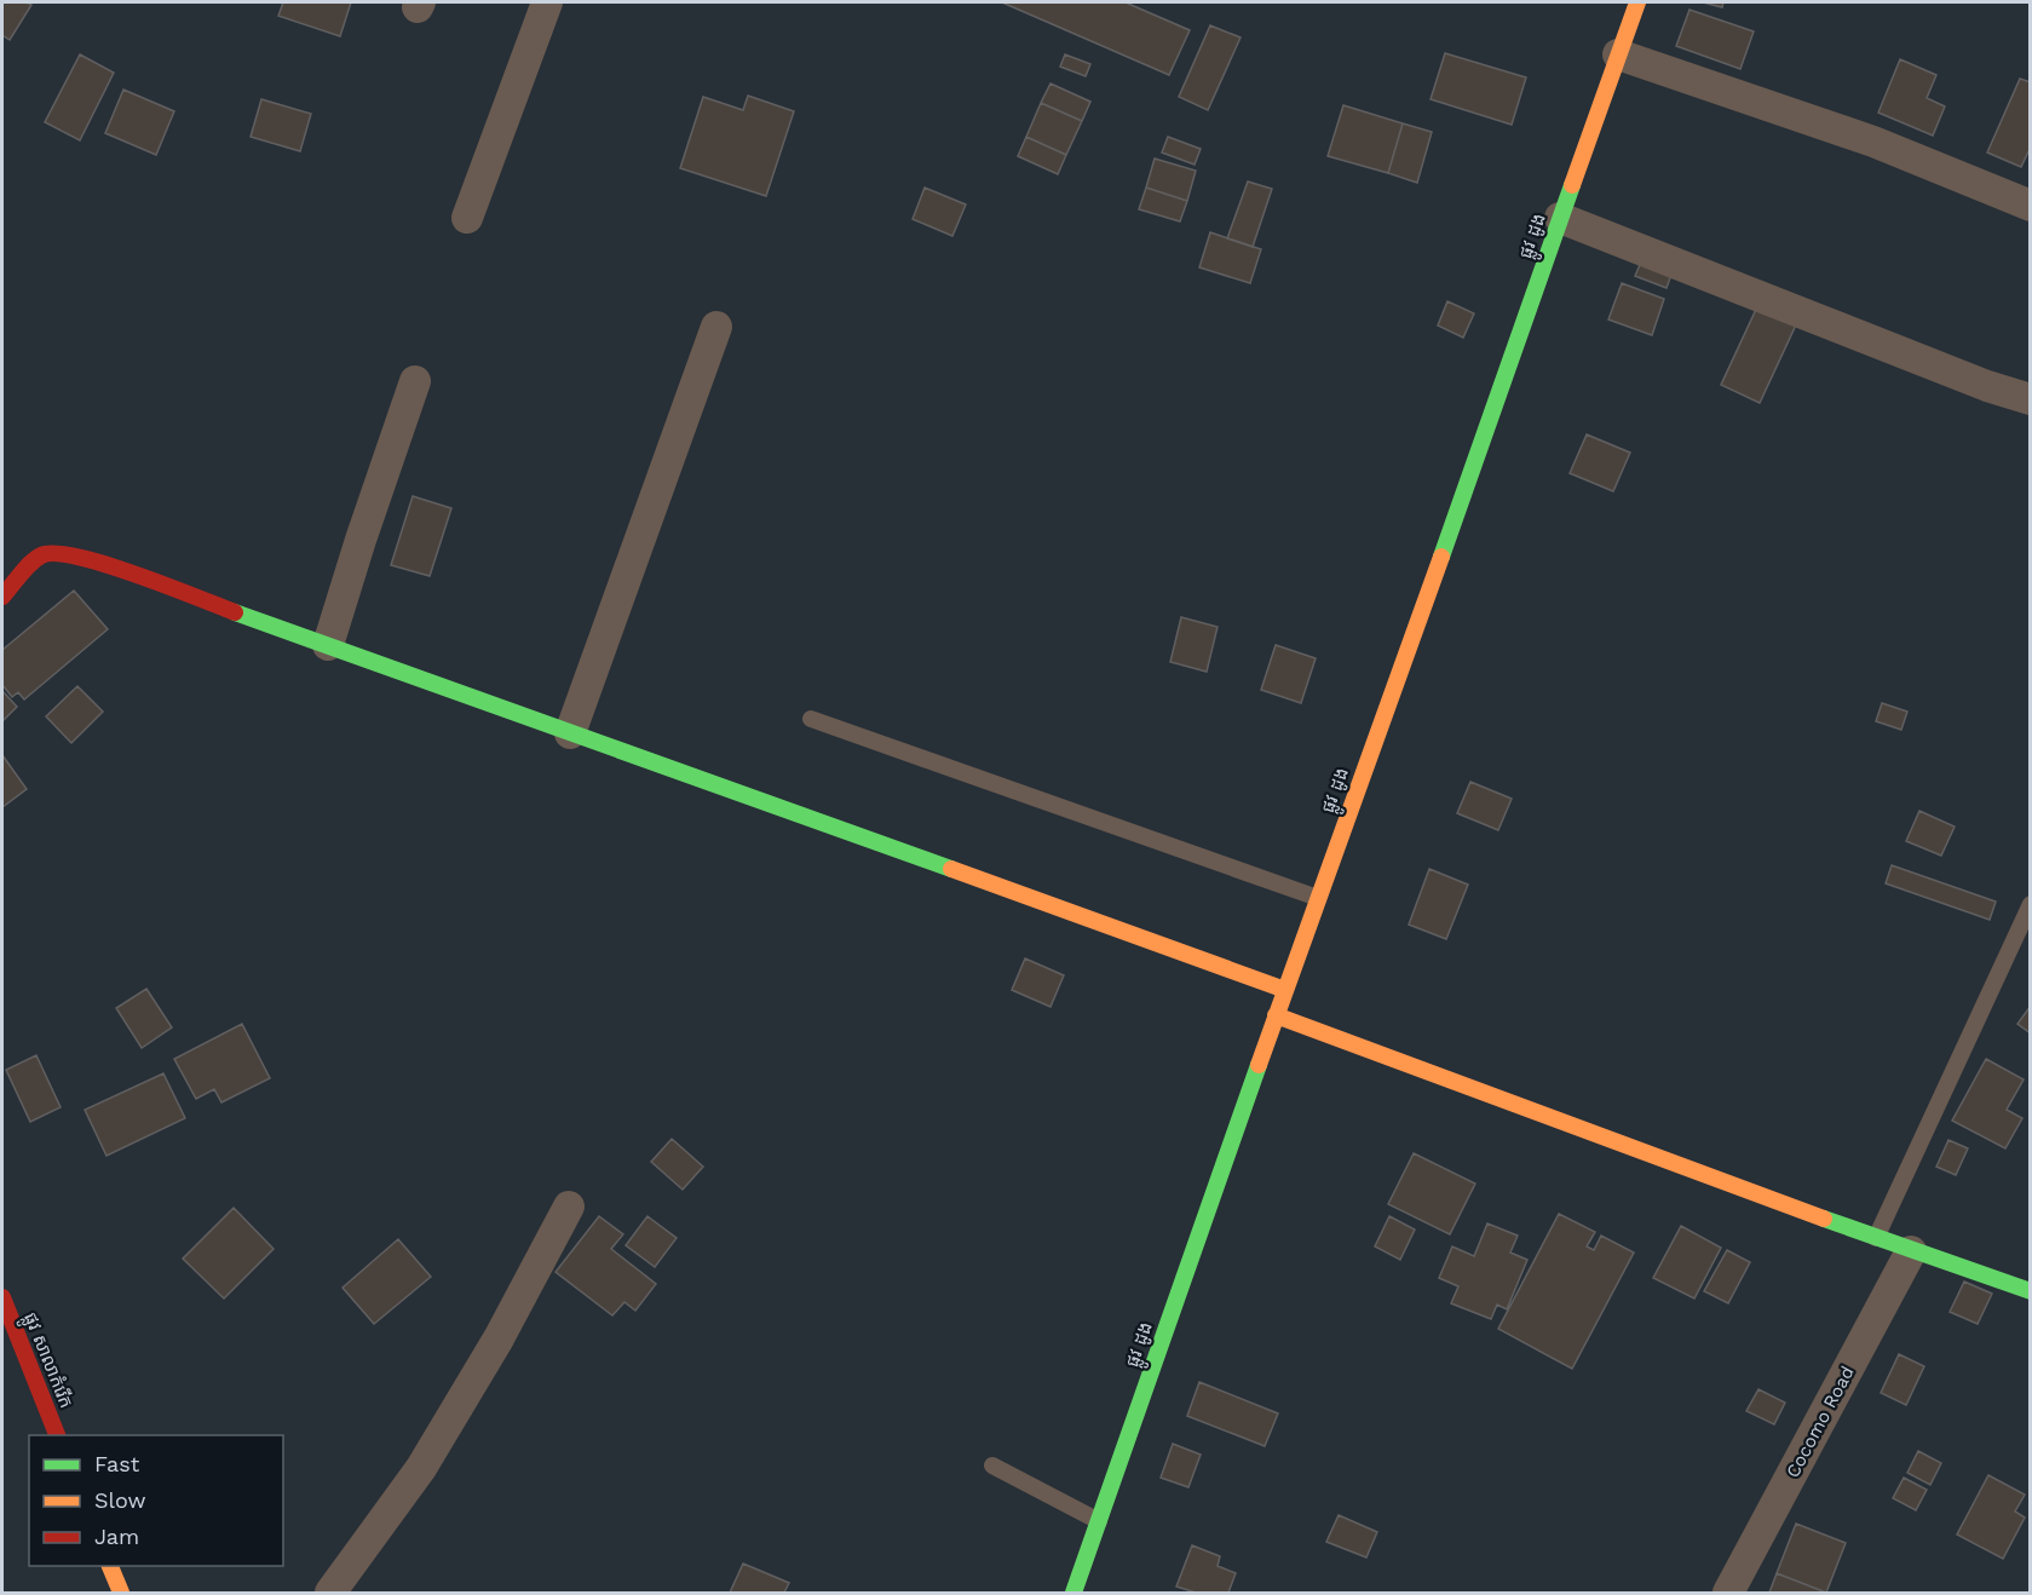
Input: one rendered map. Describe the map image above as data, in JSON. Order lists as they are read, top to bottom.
{
  "streets": {
    "street": ["ផ្លូវ ដូង", "ផ្លូវ សាលាកំរើក", "Cocomo Road"]
  },
  "legend": ["Fast", "Slow", "Jam"]
}
